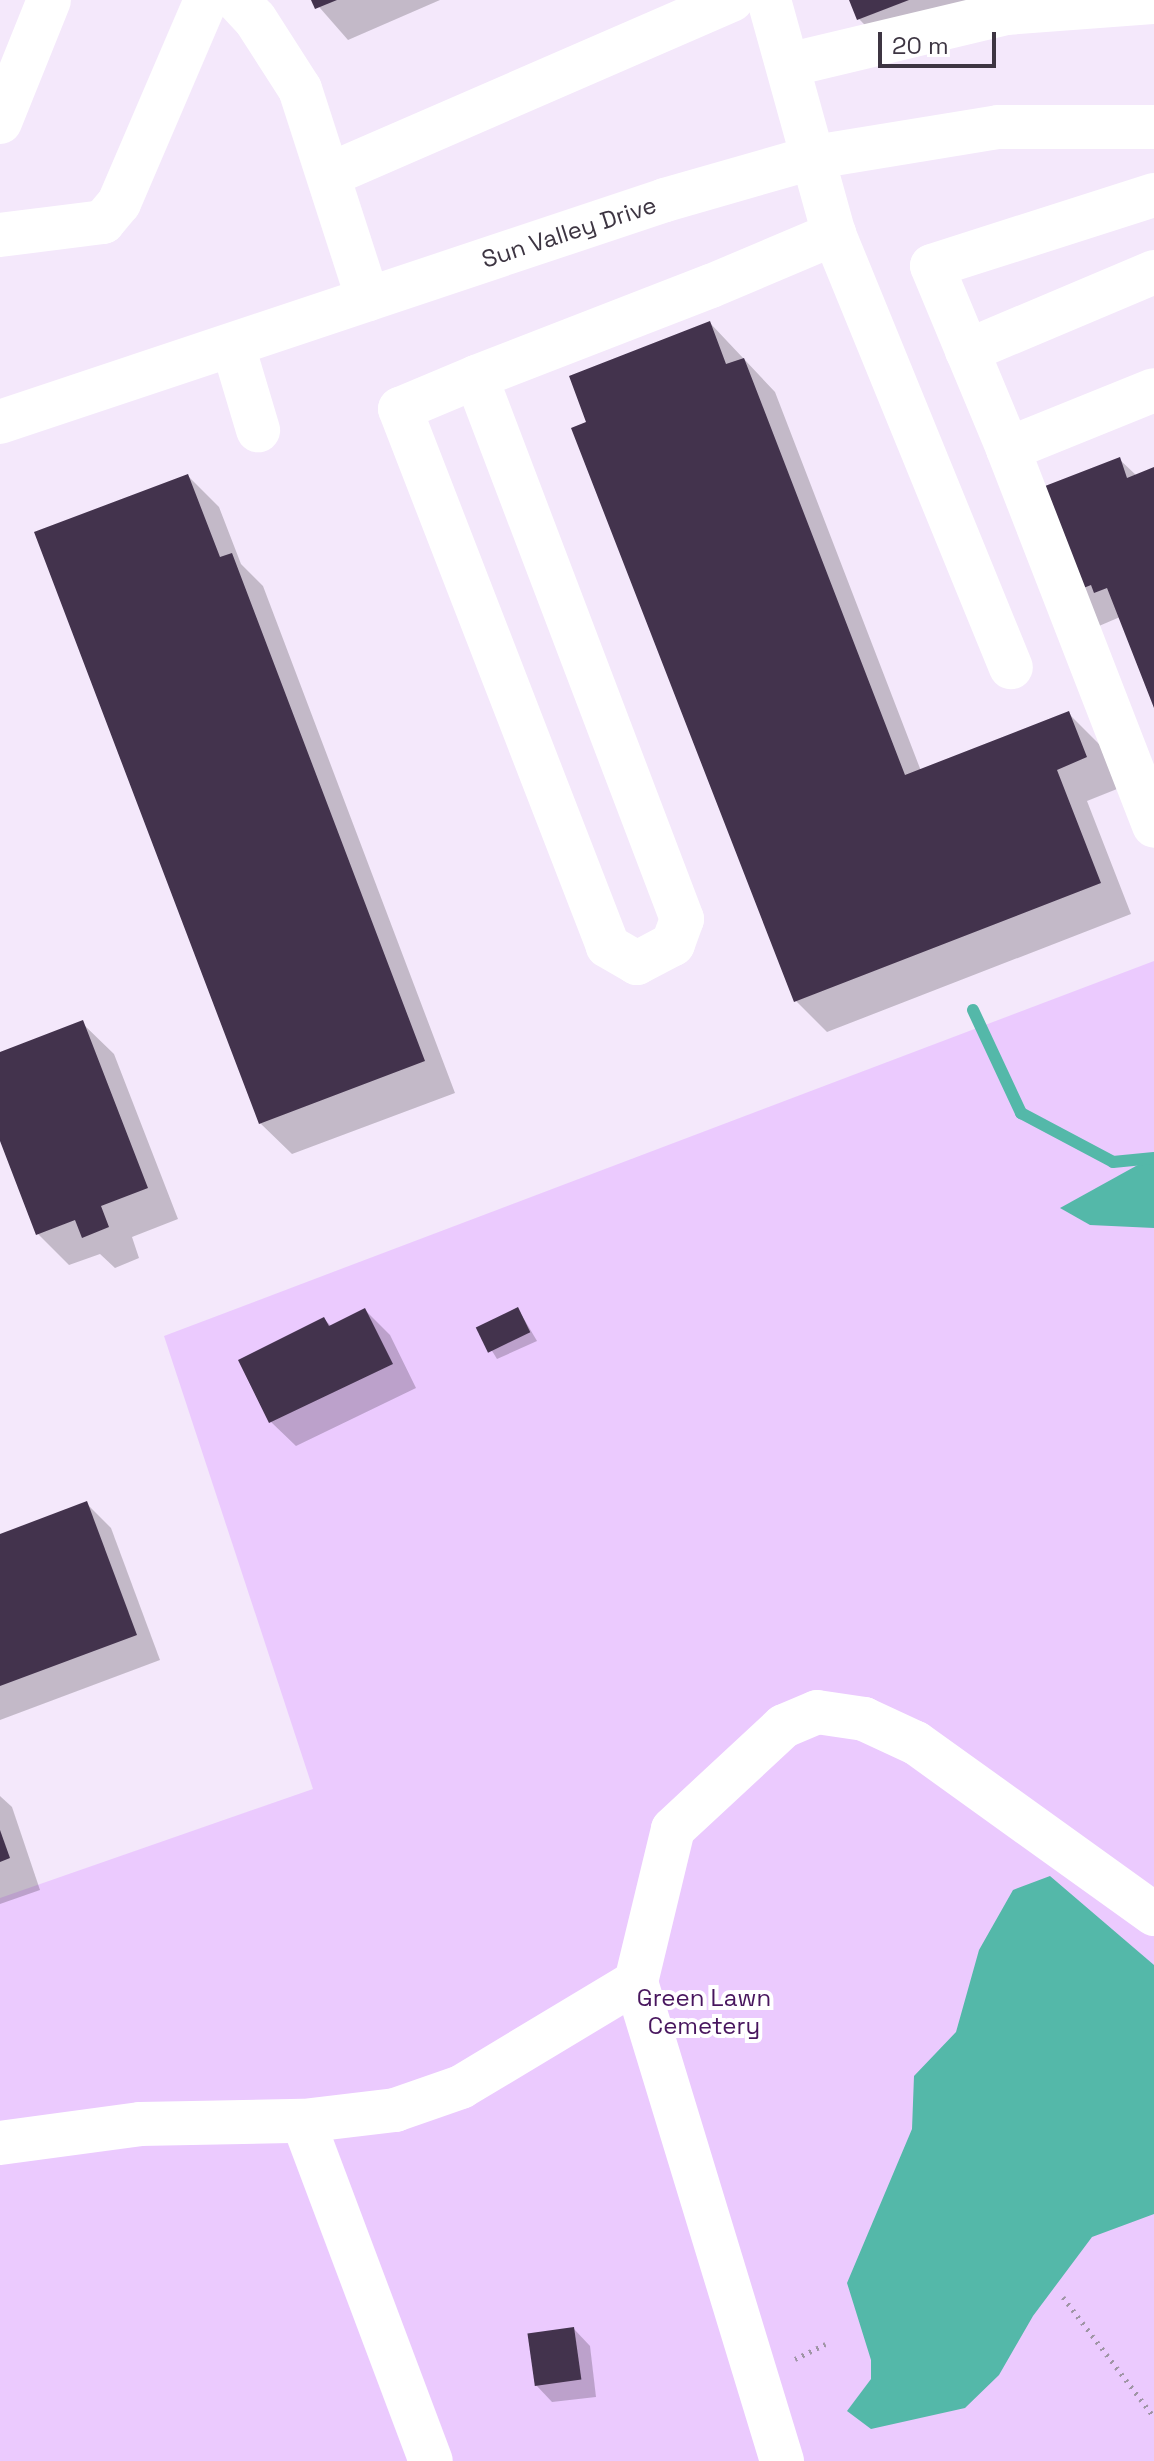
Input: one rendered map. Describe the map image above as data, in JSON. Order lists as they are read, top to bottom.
{
  "streets": {
    "street": ["Sun Valley Drive"]
  },
  "parks": ["Green Lawn Cemetery"],
  "scale_bar": "20 m"
}
